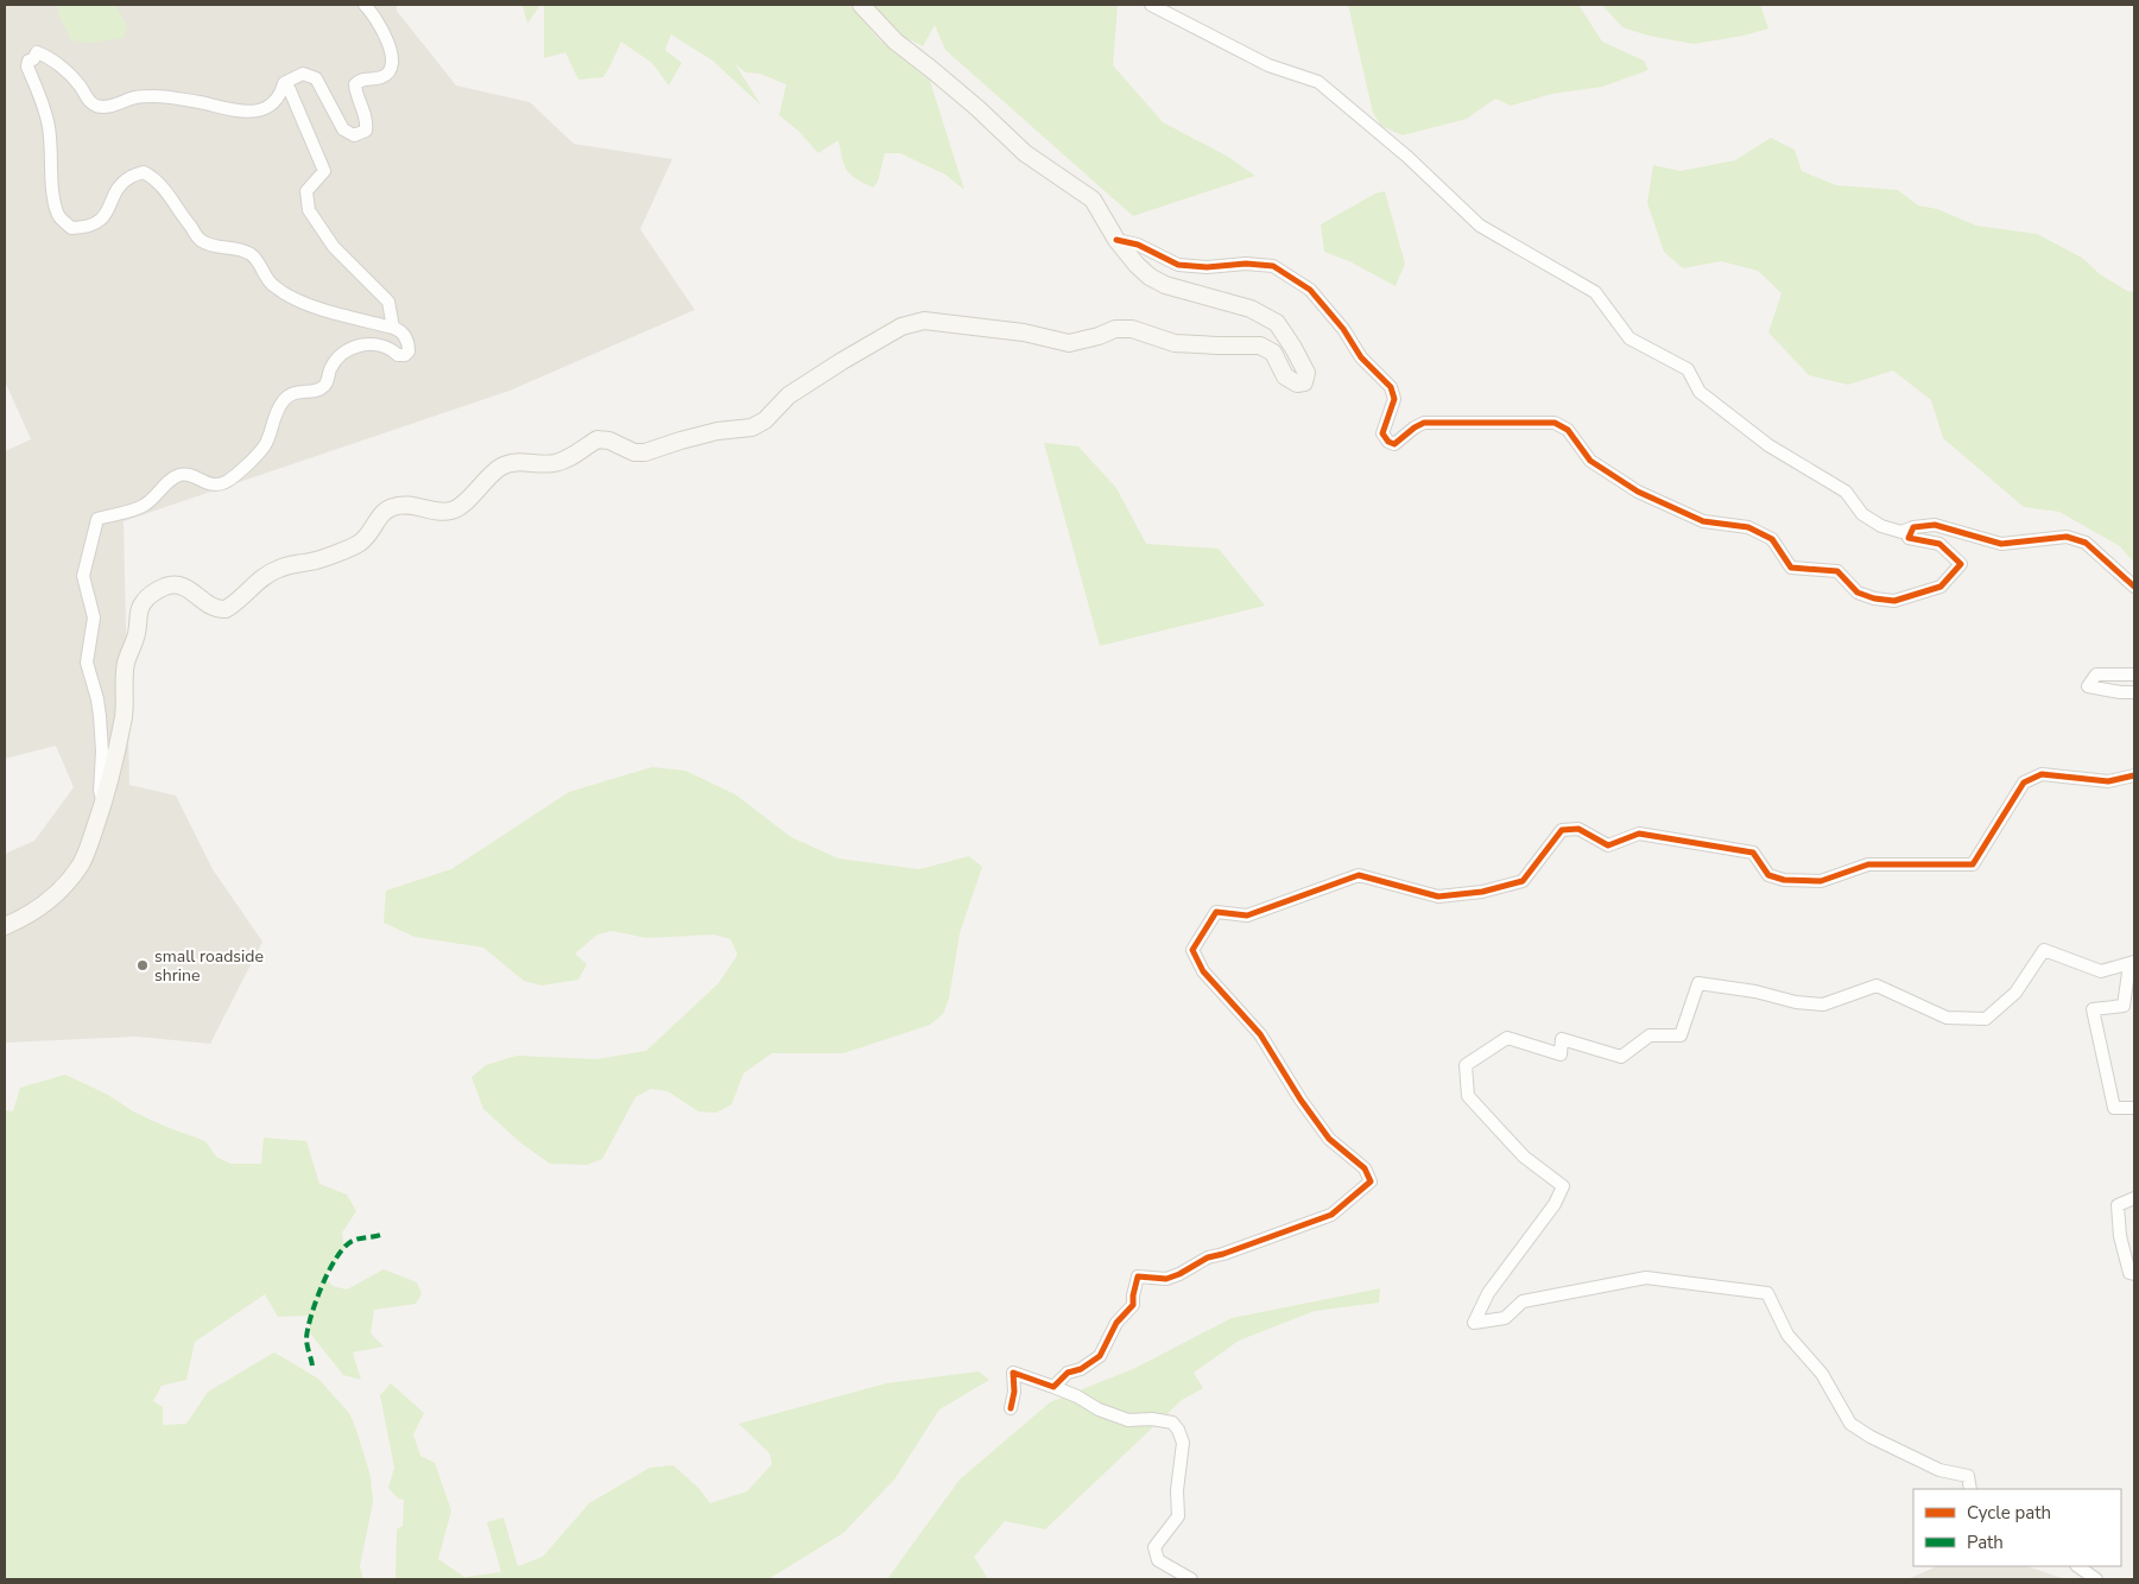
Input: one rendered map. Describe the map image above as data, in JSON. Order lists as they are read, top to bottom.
{
  "places": ["small roadside shrine"],
  "legend": ["Cycle path", "Path"]
}
